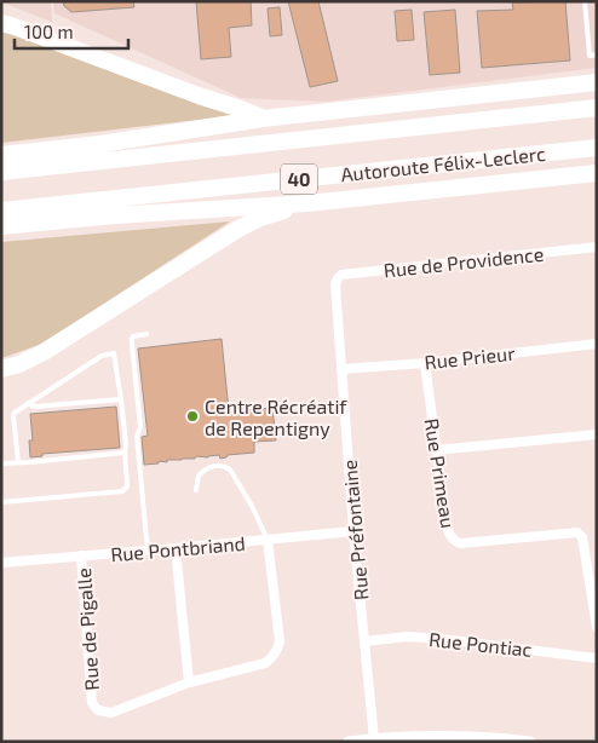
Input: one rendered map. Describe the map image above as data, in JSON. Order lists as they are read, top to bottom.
{
  "streets": {
    "highway": ["Autoroute Félix-Leclerc", "40"],
    "street": [
      "Rue de Providence",
      "Rue Prieur",
      "Rue Primeau",
      "Rue Préfontaine",
      "Rue Pontbriand",
      "Rue de Pigalle",
      "Rue Pontiac"
    ]
  },
  "crossings": [
    ["Rue de Providence", "Rue Préfontaine"],
    ["Rue Prieur", "Rue Primeau"],
    ["Rue Prieur", "Rue Préfontaine"],
    ["Rue Préfontaine", "Rue Pontbriand"],
    ["Rue Préfontaine", "Rue Pontiac"],
    ["Rue Pontbriand", "Rue de Pigalle"]
  ],
  "places": ["Centre Récréatif de Repentigny"],
  "scale_bar": "100 m"
}
